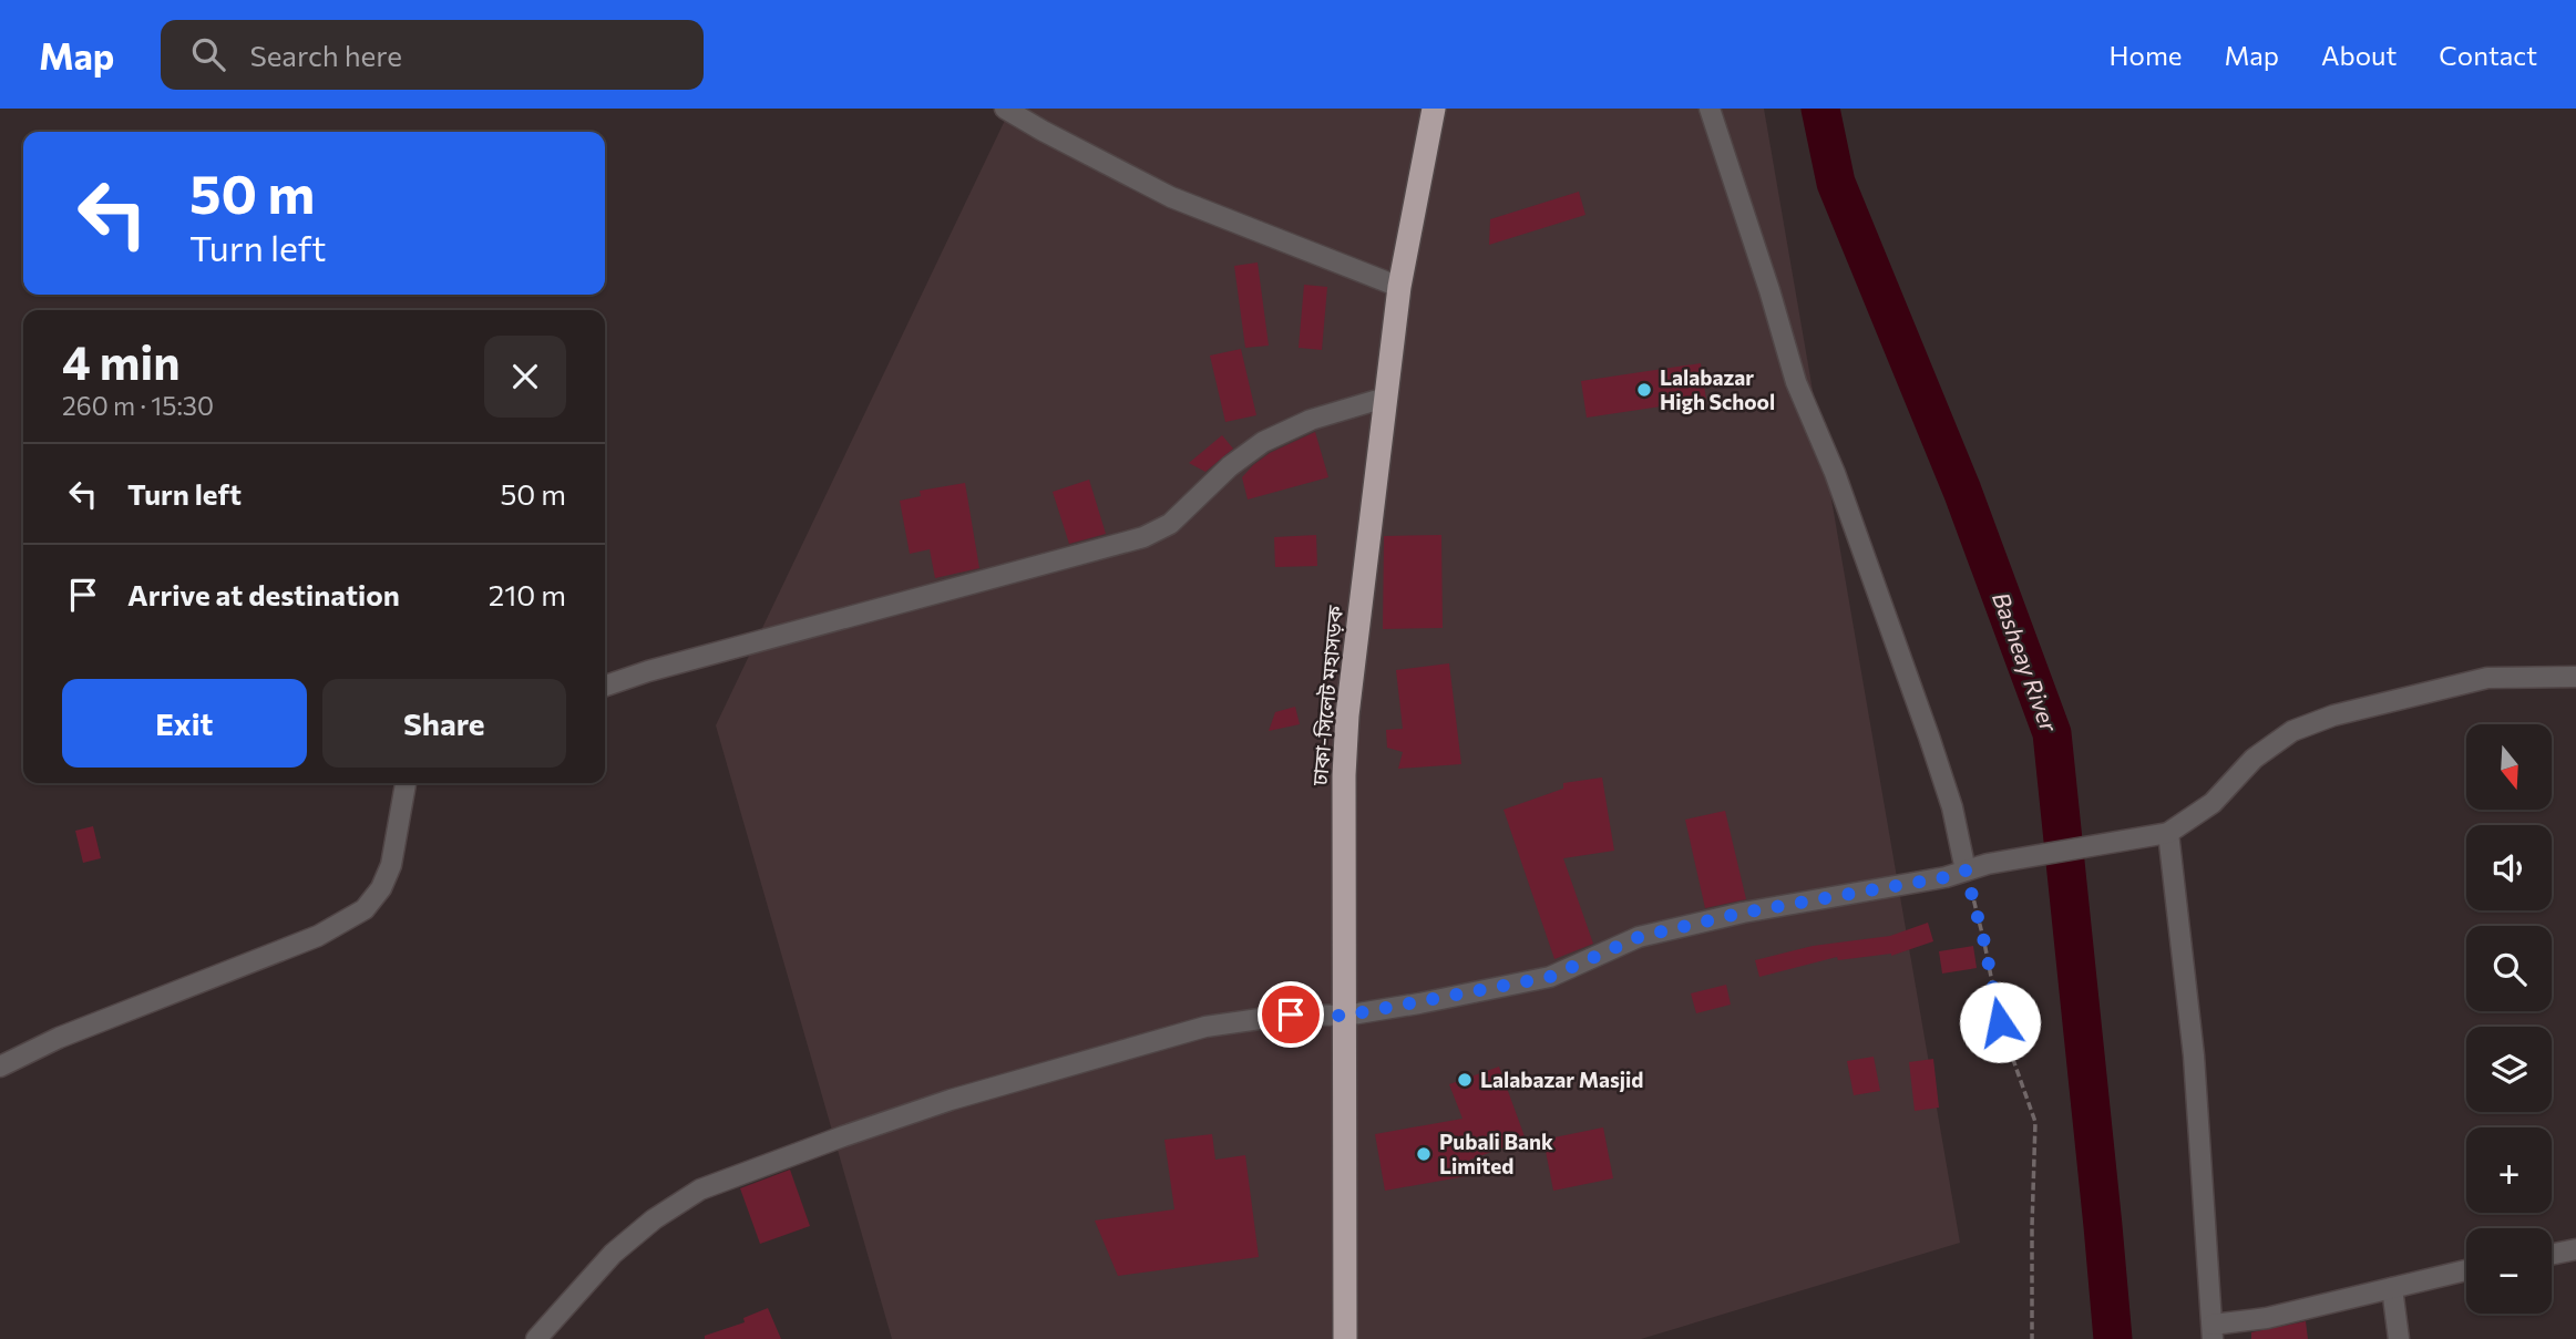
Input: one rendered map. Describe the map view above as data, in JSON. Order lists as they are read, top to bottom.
{
  "streets": {
    "highway": ["ঢাকা-সিলেট মহাসড়ক"]
  },
  "water": ["Basheay River"],
  "places": ["Lalabazar High School", "Lalabazar Masjid", "Pubali Bank Limited"],
  "north": "bottom",
  "page": {
    "header": "Map",
    "search": "Search here",
    "nav": [
      "Home",
      "Map",
      "About",
      "Contact"
    ],
    "turn": ["50 m", "Turn left"],
    "heading": ["4 min", "260 m · 15:30"],
    "list": [
      {
        "name": "Turn left",
        "value": "50 m"
      },
      {
        "name": "Arrive at destination",
        "value": "210 m"
      }
    ],
    "buttons": ["Exit", "Share"],
    "map_buttons": ["+", "−"]
  }
}
